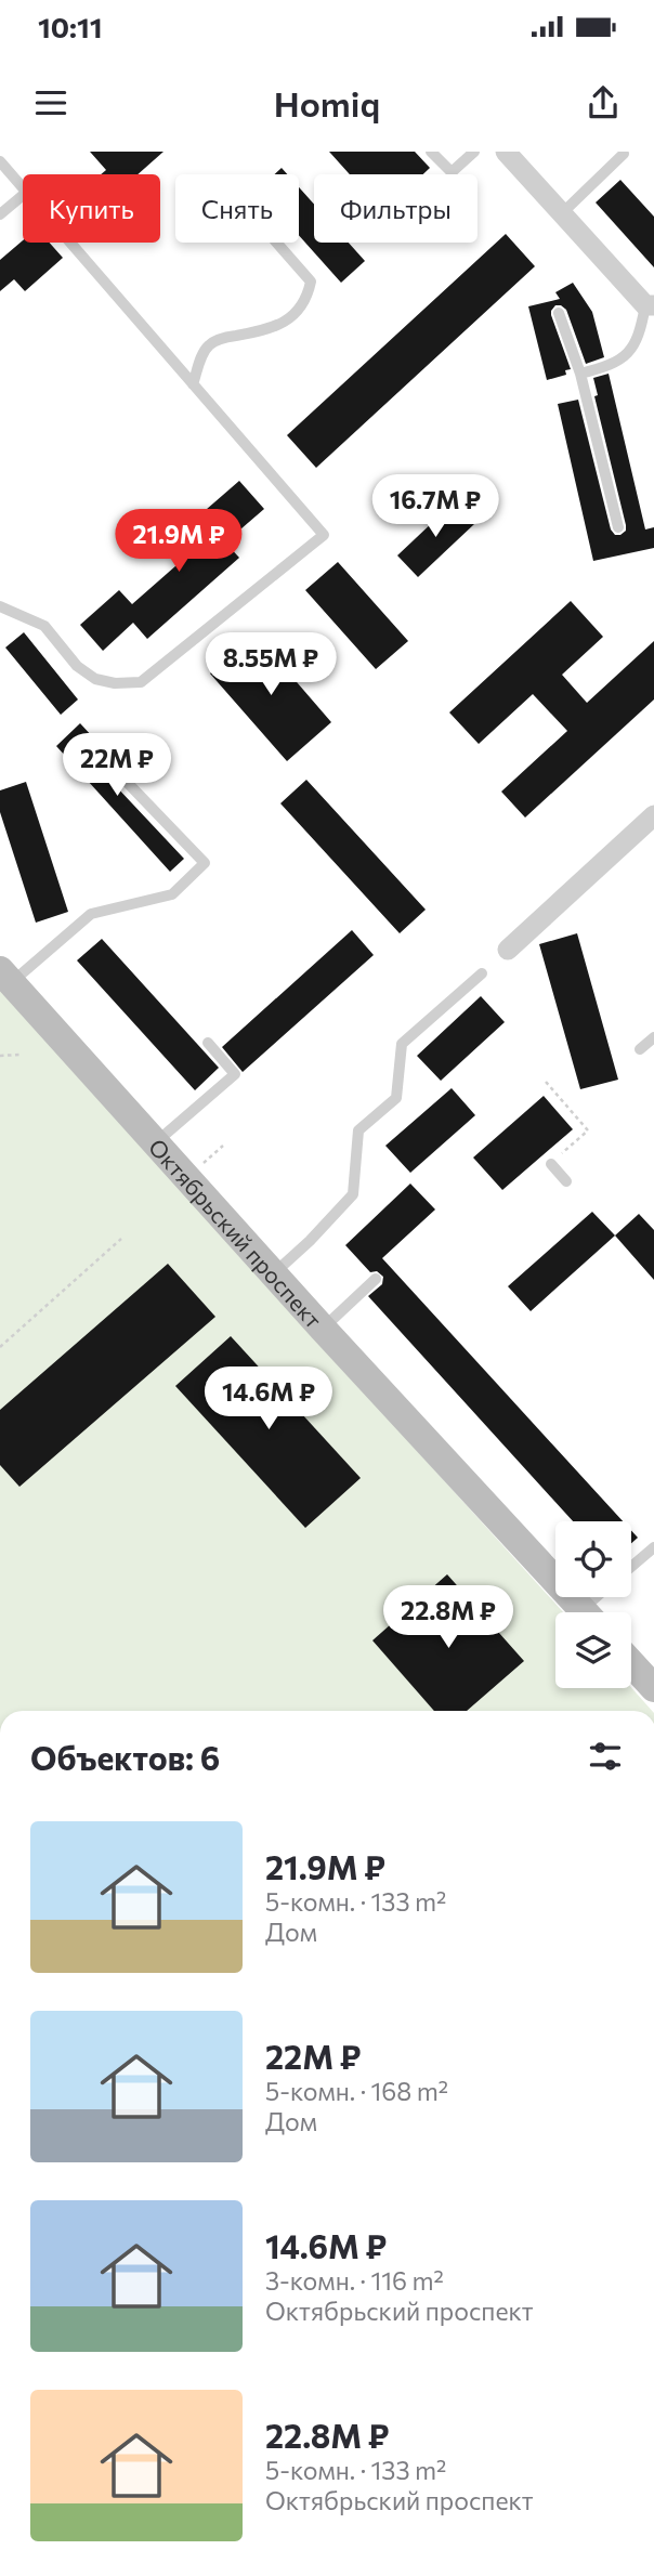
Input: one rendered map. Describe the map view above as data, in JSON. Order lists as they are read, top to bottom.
{
  "streets": {
    "street": ["Октябрьский проспект"]
  },
  "page": {
    "status": "10:11",
    "header": "Homiq",
    "chip": ["Купить", "Снять", "Фильтры"],
    "price": [
      "16.7M ₽",
      "21.9M ₽",
      "8.55M ₽",
      "22M ₽",
      "14.6M ₽",
      "22.8M ₽"
    ],
    "heading": "Объектов: 6",
    "list": [
      {
        "name": "21.9M ₽",
        "note": "5-комн. · 133 m² · Дом"
      },
      {
        "name": "22M ₽",
        "note": "5-комн. · 168 m² · Дом"
      },
      {
        "name": "14.6M ₽",
        "note": "3-комн. · 116 m² · Октябрьский проспект"
      },
      {
        "name": "22.8M ₽",
        "note": "5-комн. · 133 m² · Октябрьский проспект"
      }
    ]
  }
}
